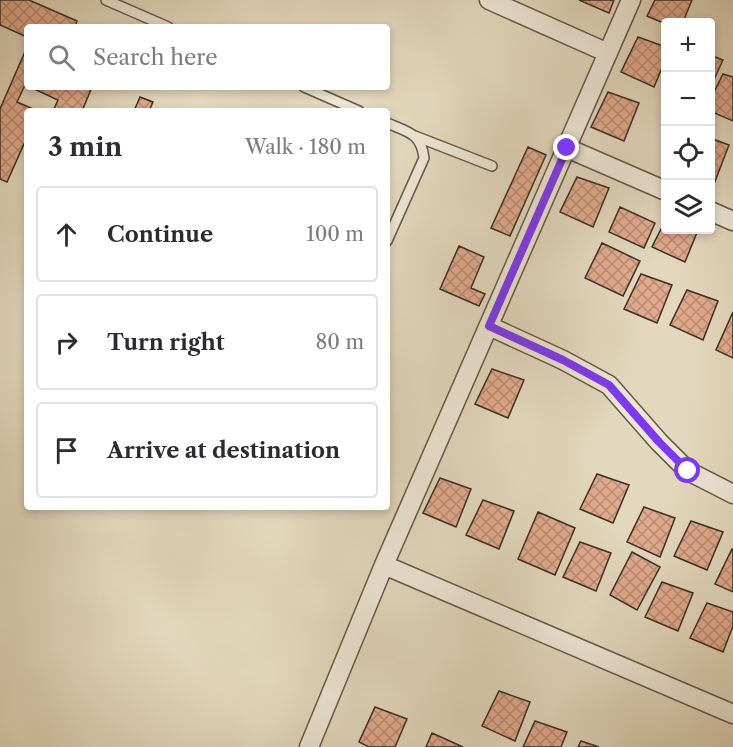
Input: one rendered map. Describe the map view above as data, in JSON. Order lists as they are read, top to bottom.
{
  "page": {
    "map_buttons": ["+", "−"],
    "search": "Search here",
    "heading": ["3 min", "Walk · 180 m"],
    "list": [
      ["Continue", "100 m"],
      ["Turn right", "80 m"],
      "Arrive at destination"
    ]
  }
}
